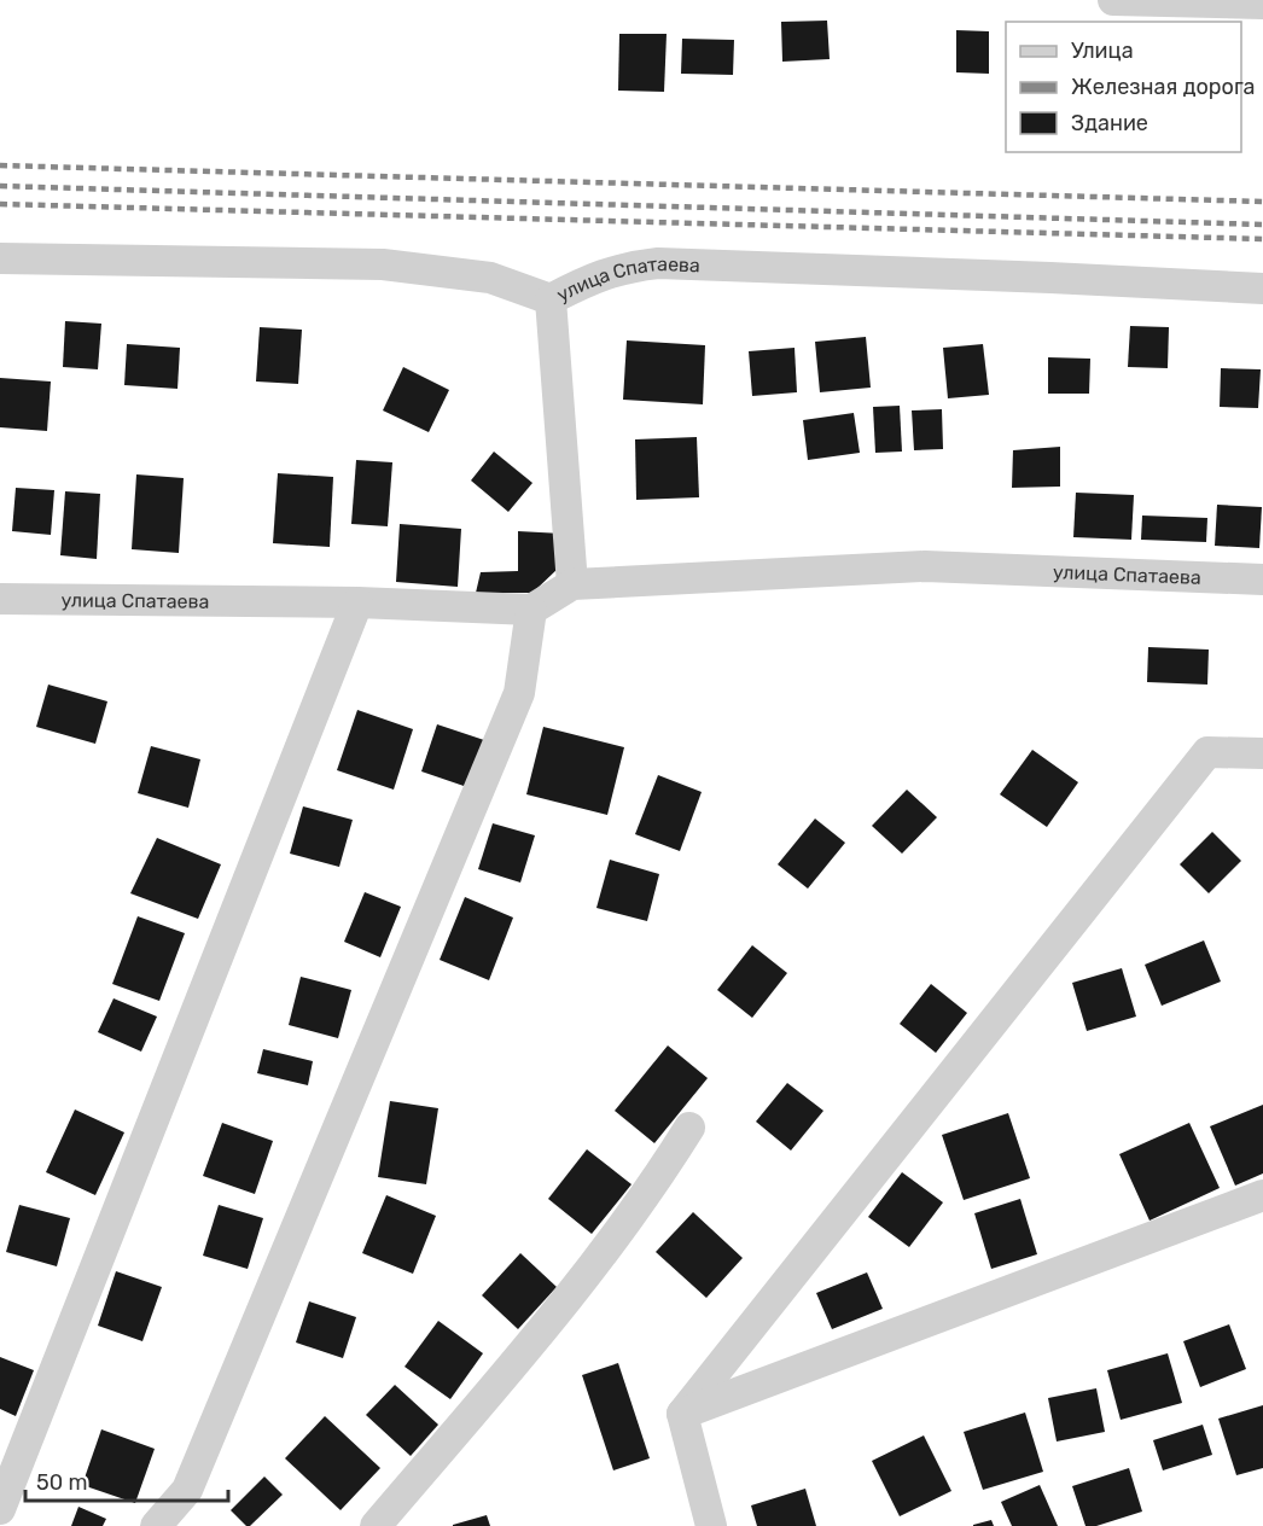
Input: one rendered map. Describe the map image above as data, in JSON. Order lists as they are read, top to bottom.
{
  "streets": {
    "street": ["улица Спатаева"]
  },
  "legend": ["Улица", "Железная дорога", "Здание"],
  "scale_bar": "50 m"
}
